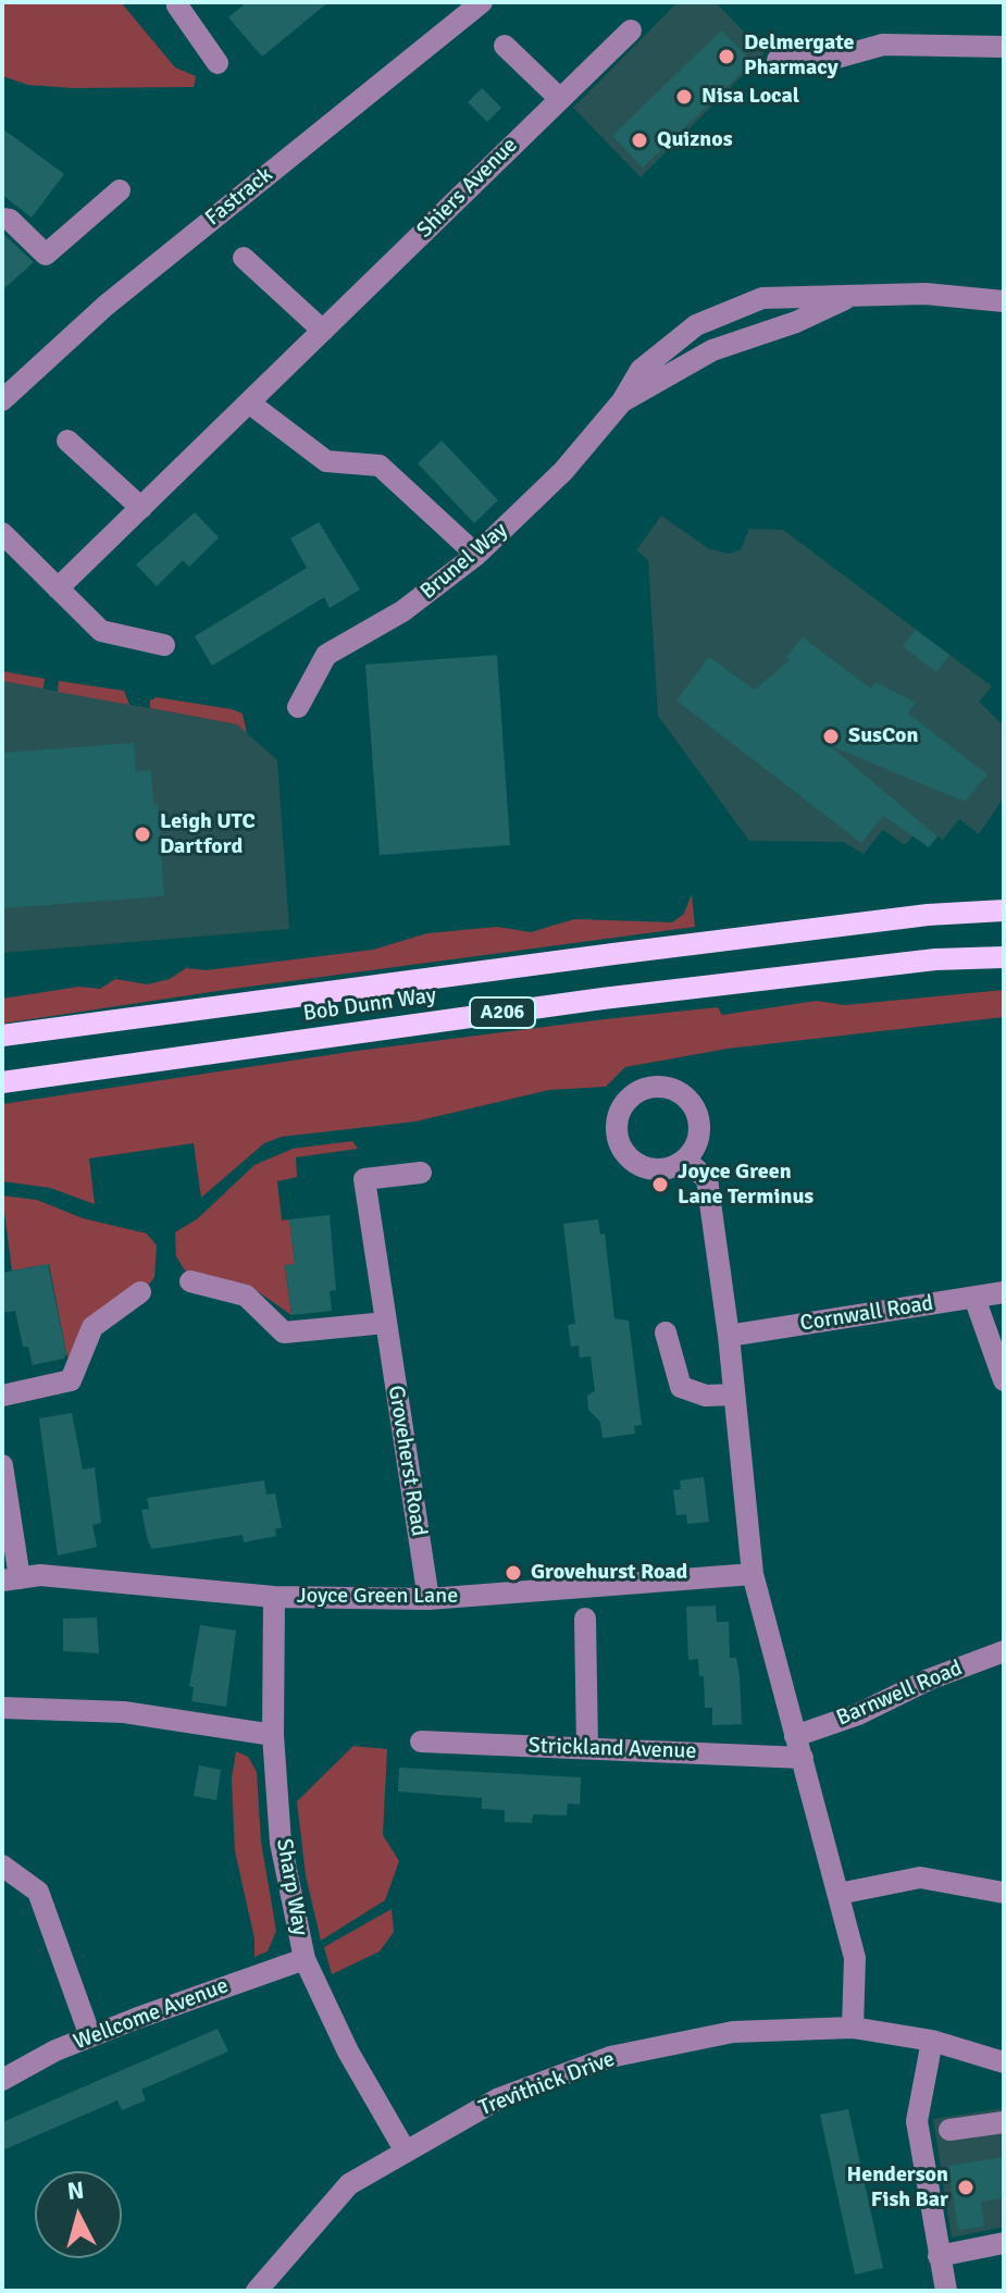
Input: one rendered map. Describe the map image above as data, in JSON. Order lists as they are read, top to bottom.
{
  "streets": {
    "main road": ["Bob Dunn Way", "A206"],
    "street": [
      "Shiers Avenue",
      "Fastrack",
      "Brunel Way",
      "Cornwall Road",
      "Groveherst Road",
      "Joyce Green Lane",
      "Barnwell Road",
      "Strickland Avenue",
      "Sharp Way",
      "Wellcome Avenue",
      "Trevithick Drive"
    ]
  },
  "crossings": [
    ["Groveherst Road", "Joyce Green Lane"],
    ["Joyce Green Lane", "Sharp Way"],
    ["Sharp Way", "Wellcome Avenue"],
    ["Sharp Way", "Trevithick Drive"]
  ],
  "places": [
    "Delmergate Pharmacy",
    "Nisa Local",
    "Quiznos",
    "SusCon",
    "Leigh UTC Dartford",
    "Joyce Green Lane Terminus",
    "Grovehurst Road",
    "Henderson Fish Bar"
  ],
  "north": "top"
}
